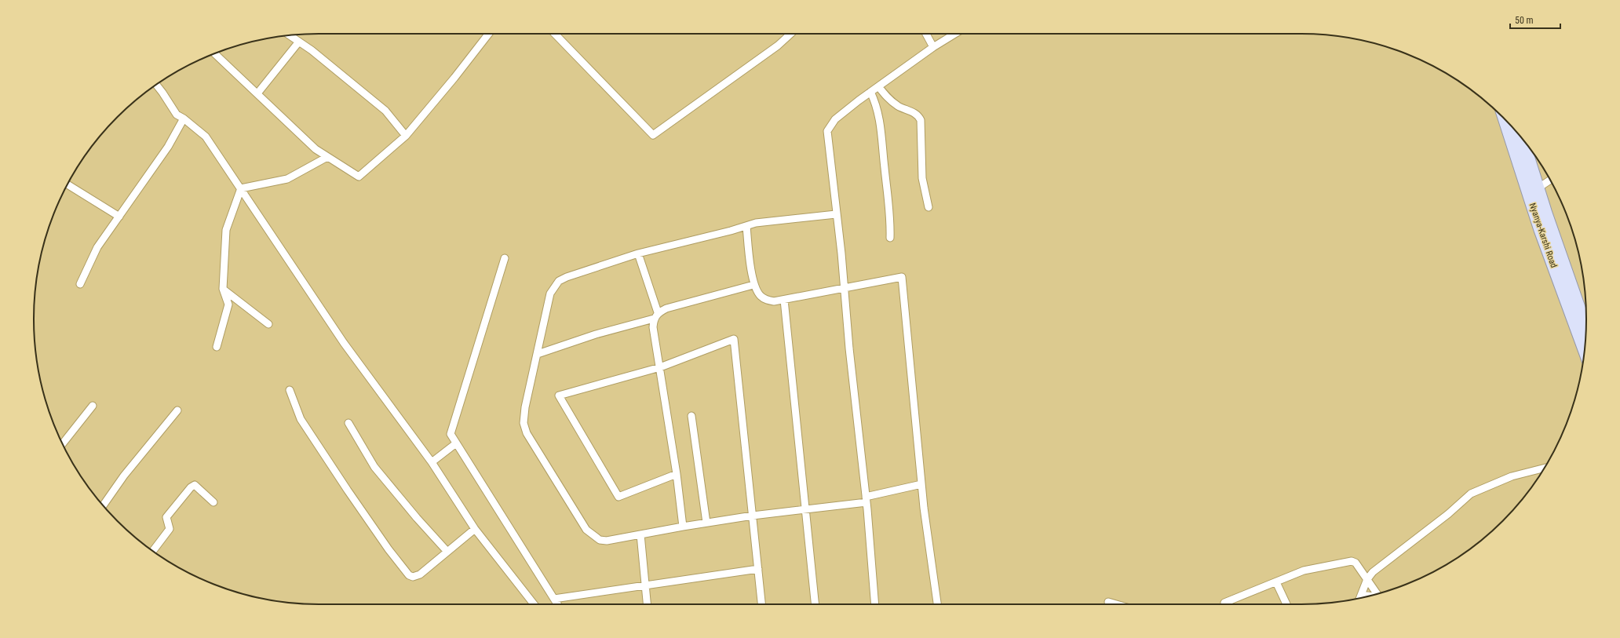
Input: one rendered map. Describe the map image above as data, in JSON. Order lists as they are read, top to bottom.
{
  "streets": {
    "main road": ["Nyanya-Karshi Road"]
  },
  "scale_bar": "50 m"
}
